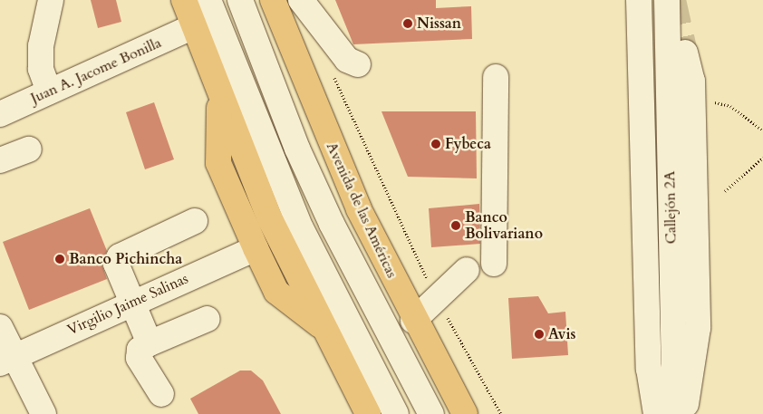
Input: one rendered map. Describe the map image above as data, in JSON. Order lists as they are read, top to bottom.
{
  "streets": {
    "main road": ["Avenida de las Américas"],
    "street": ["Juan A. Jacome Bonilla", "Callejón 2A", "Virgilio Jaime Salinas"]
  },
  "places": [
    "Nissan",
    "Fybeca",
    "Banco Bolivariano",
    "Banco Pichincha",
    "Avis"
  ]
}
